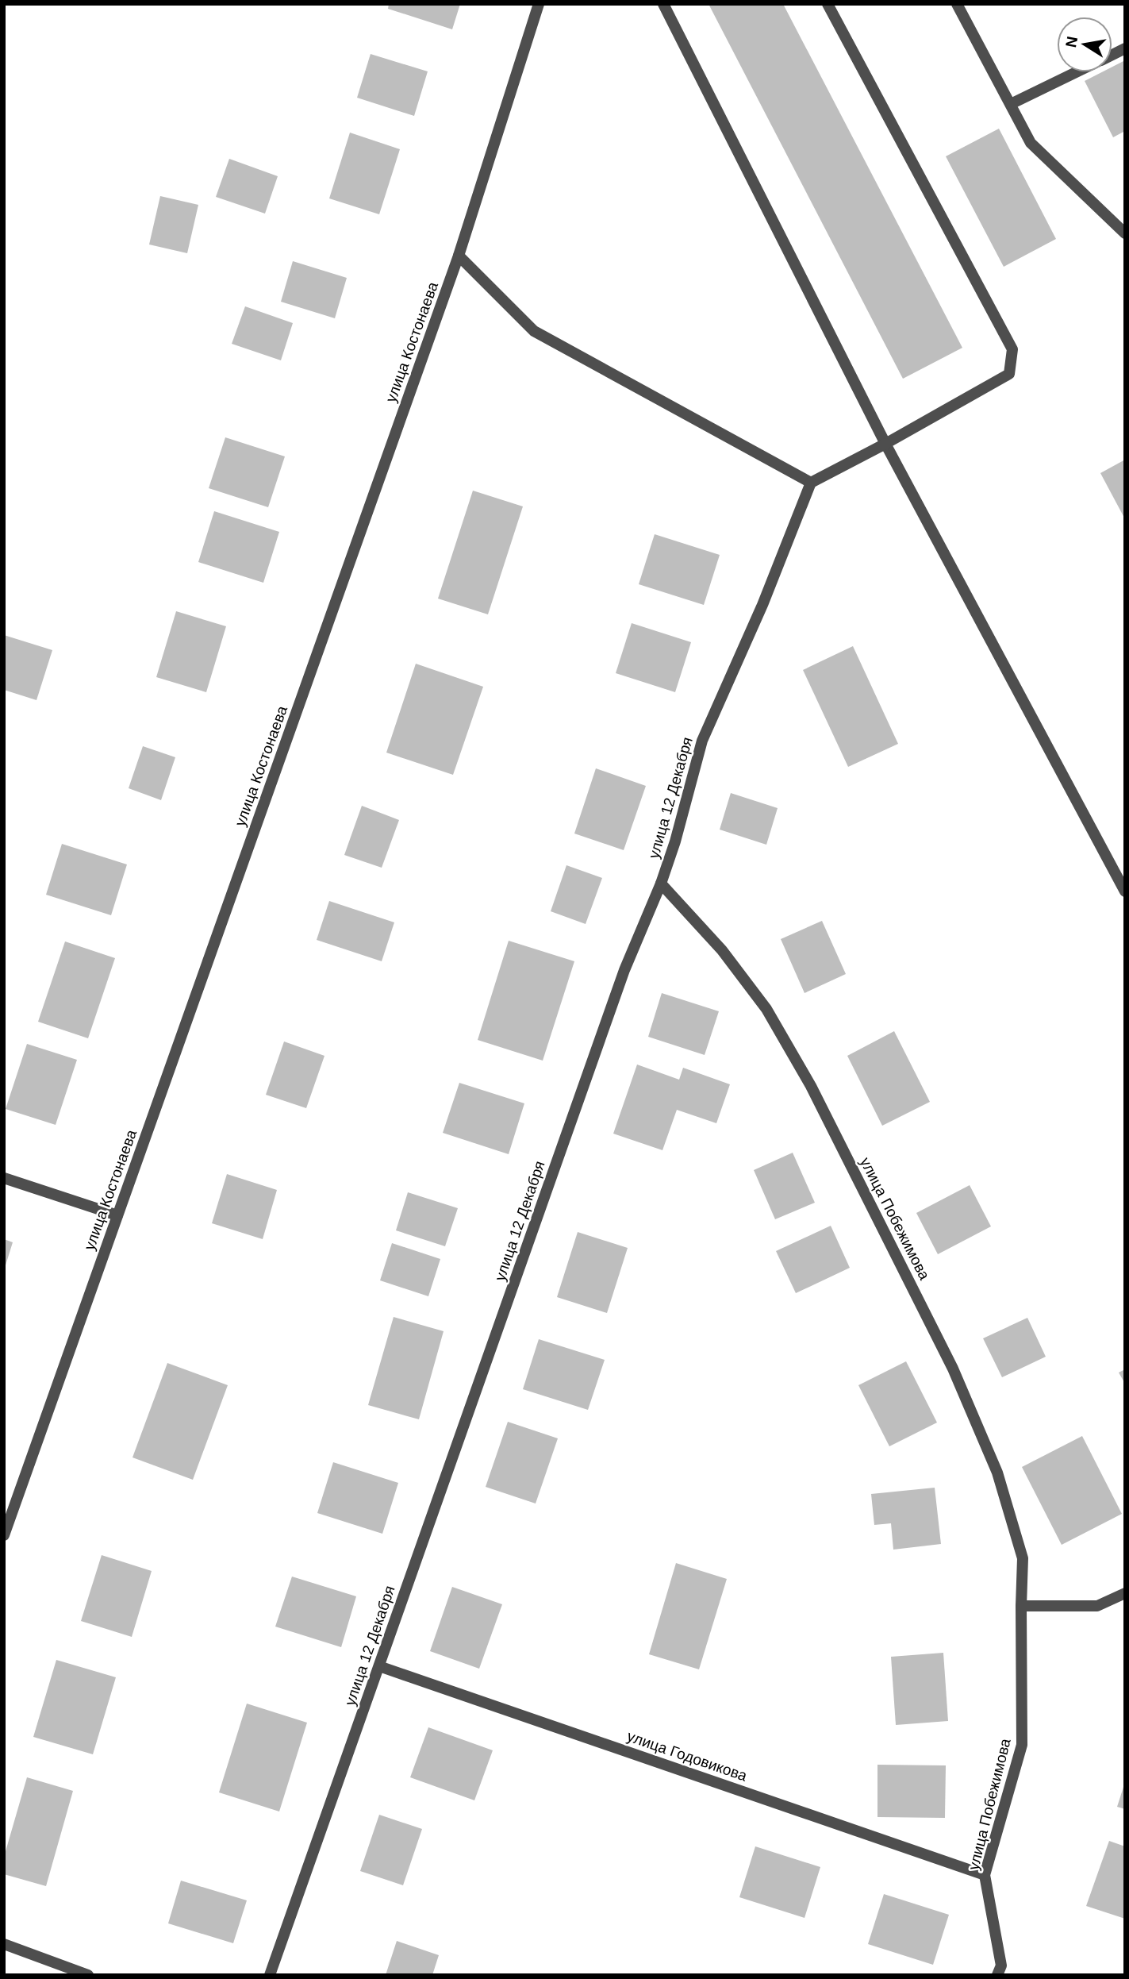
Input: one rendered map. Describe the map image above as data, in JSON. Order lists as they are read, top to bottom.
{
  "streets": {
    "street": [
      "улица Костонаева",
      "улица 12 Декабря",
      "улица Побежимова",
      "улица Годовикова"
    ]
  },
  "crossings": [
    ["улица 12 Декабря", "улица Побежимова"],
    ["улица 12 Декабря", "улица Годовикова"],
    ["улица Побежимова", "улица Годовикова"]
  ],
  "north": "left"
}
